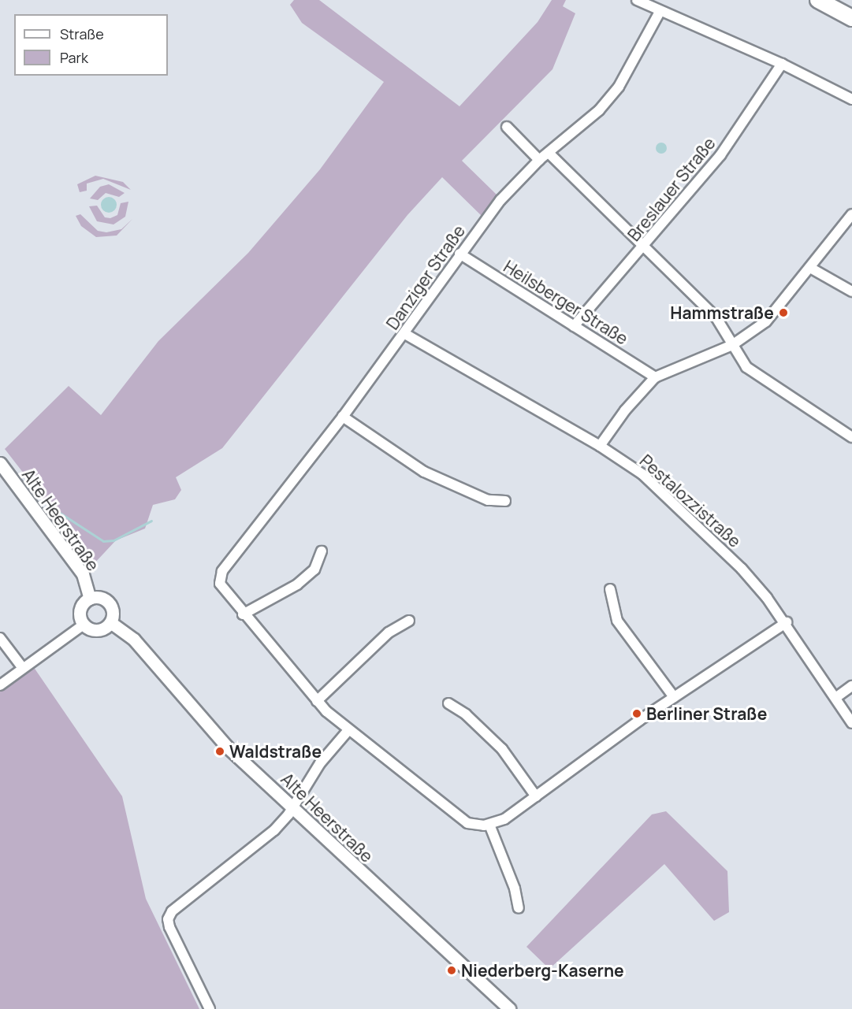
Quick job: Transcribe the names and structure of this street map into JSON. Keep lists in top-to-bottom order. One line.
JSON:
{"streets":{"street":["Breslauer Straße","Danziger Straße","Heilsberger Straße","Pestalozzistraße","Alte Heerstraße"]},"crossings":[["Breslauer Straße","Heilsberger Straße"],["Danziger Straße","Heilsberger Straße"],["Danziger Straße","Pestalozzistraße"]],"places":["Hammstraße","Berliner Straße","Waldstraße","Niederberg-Kaserne"],"legend":["Straße","Park"]}
